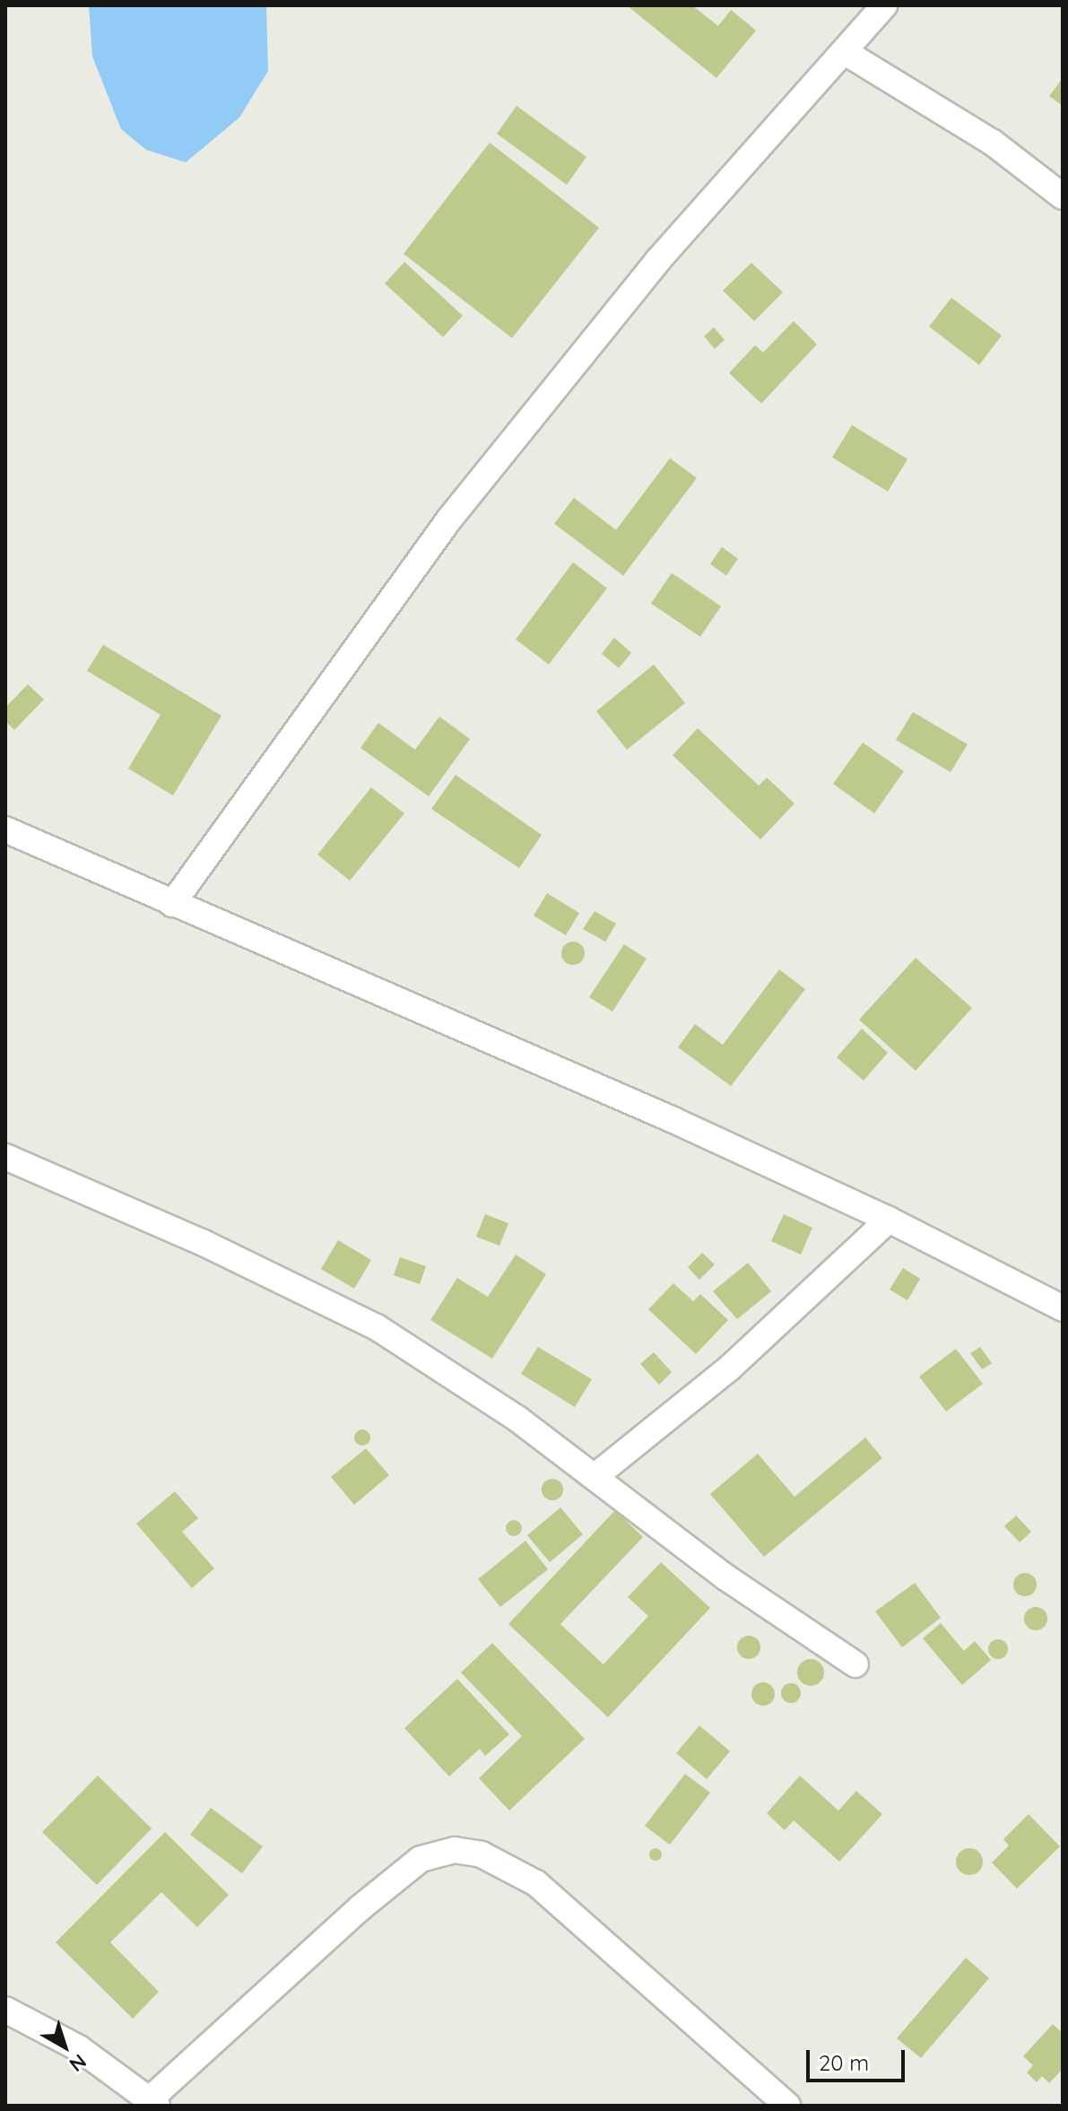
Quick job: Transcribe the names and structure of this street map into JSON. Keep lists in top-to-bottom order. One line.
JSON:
{"scale_bar":"20 m","north":"bottom right"}
